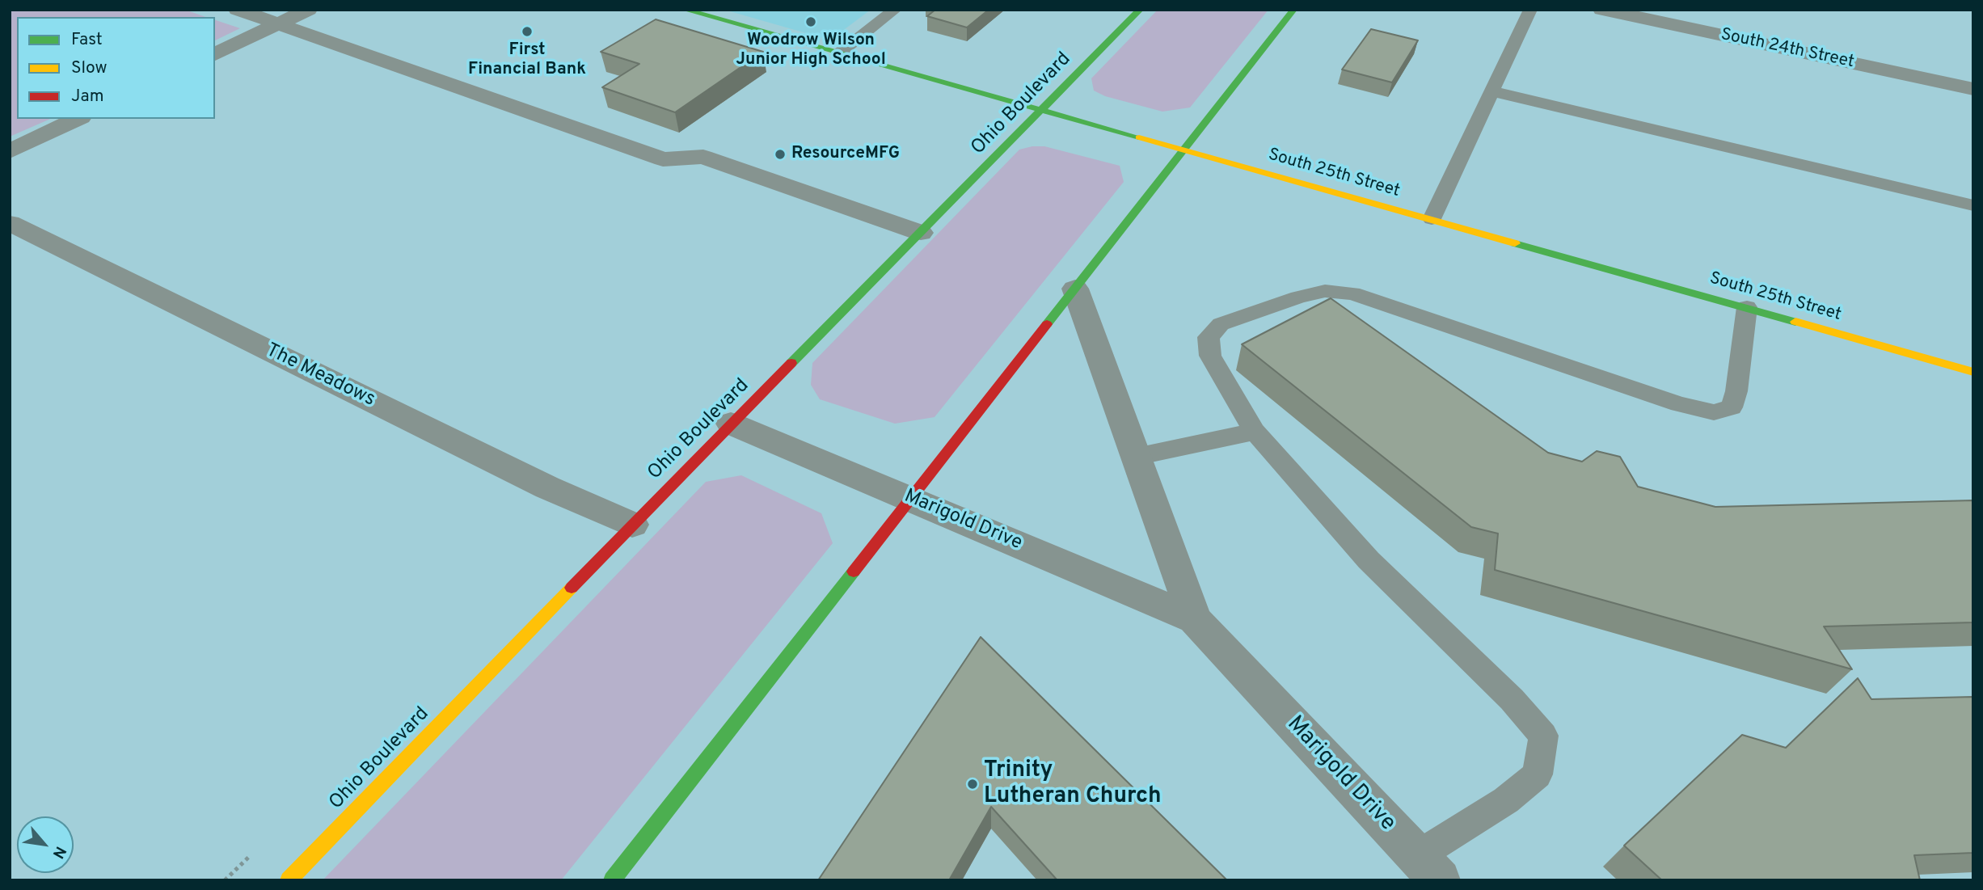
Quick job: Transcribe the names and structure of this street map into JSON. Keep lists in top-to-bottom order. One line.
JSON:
{"streets":{"street":["South 24th Street","Ohio Boulevard","South 25th Street","The Meadows","Marigold Drive"]},"crossings":[["Ohio Boulevard","South 25th Street"],["Ohio Boulevard","The Meadows"],["Ohio Boulevard","Marigold Drive"]],"places":["Woodrow Wilson Junior High School","First Financial Bank","ResourceMFG","Trinity Lutheran Church"],"legend":["Fast","Slow","Jam"],"north":"bottom right"}
